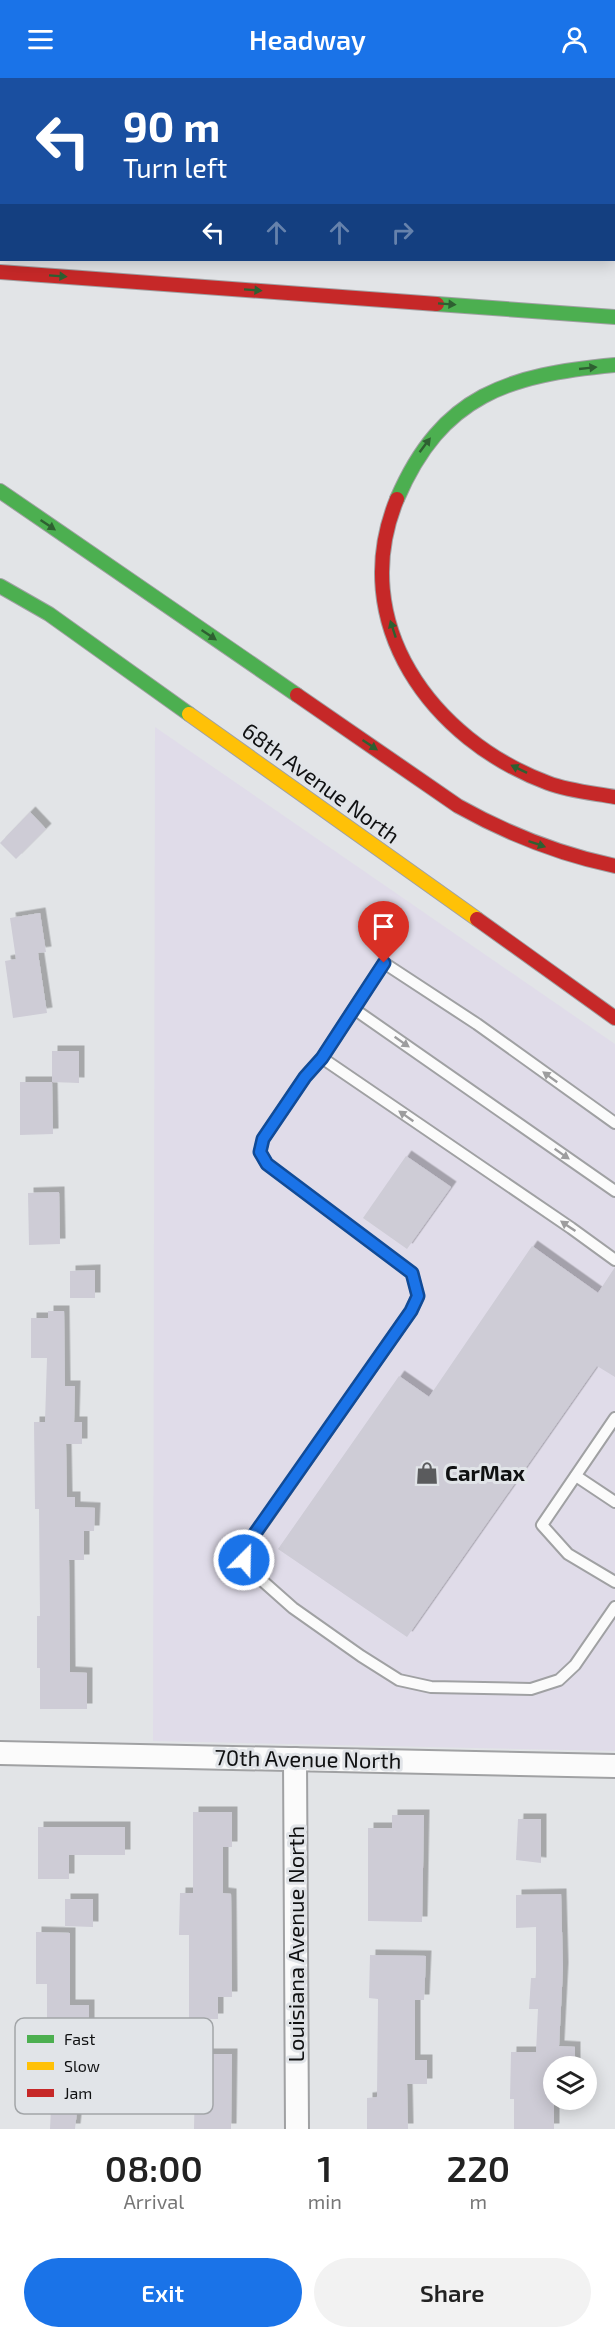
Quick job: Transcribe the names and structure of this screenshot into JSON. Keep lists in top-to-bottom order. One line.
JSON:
{"streets":{"main road":["68th Avenue North"],"street":["70th Avenue North","Louisiana Avenue North"]},"crossings":[["70th Avenue North","Louisiana Avenue North"]],"places":{"shop":["CarMax"]},"legend":["Fast","Slow","Jam"],"page":{"header":"Headway","turn":["90 m","Turn left"],"eta":["08:00","Arrival","1","min","220","m"],"buttons":["Exit","Share"]}}
